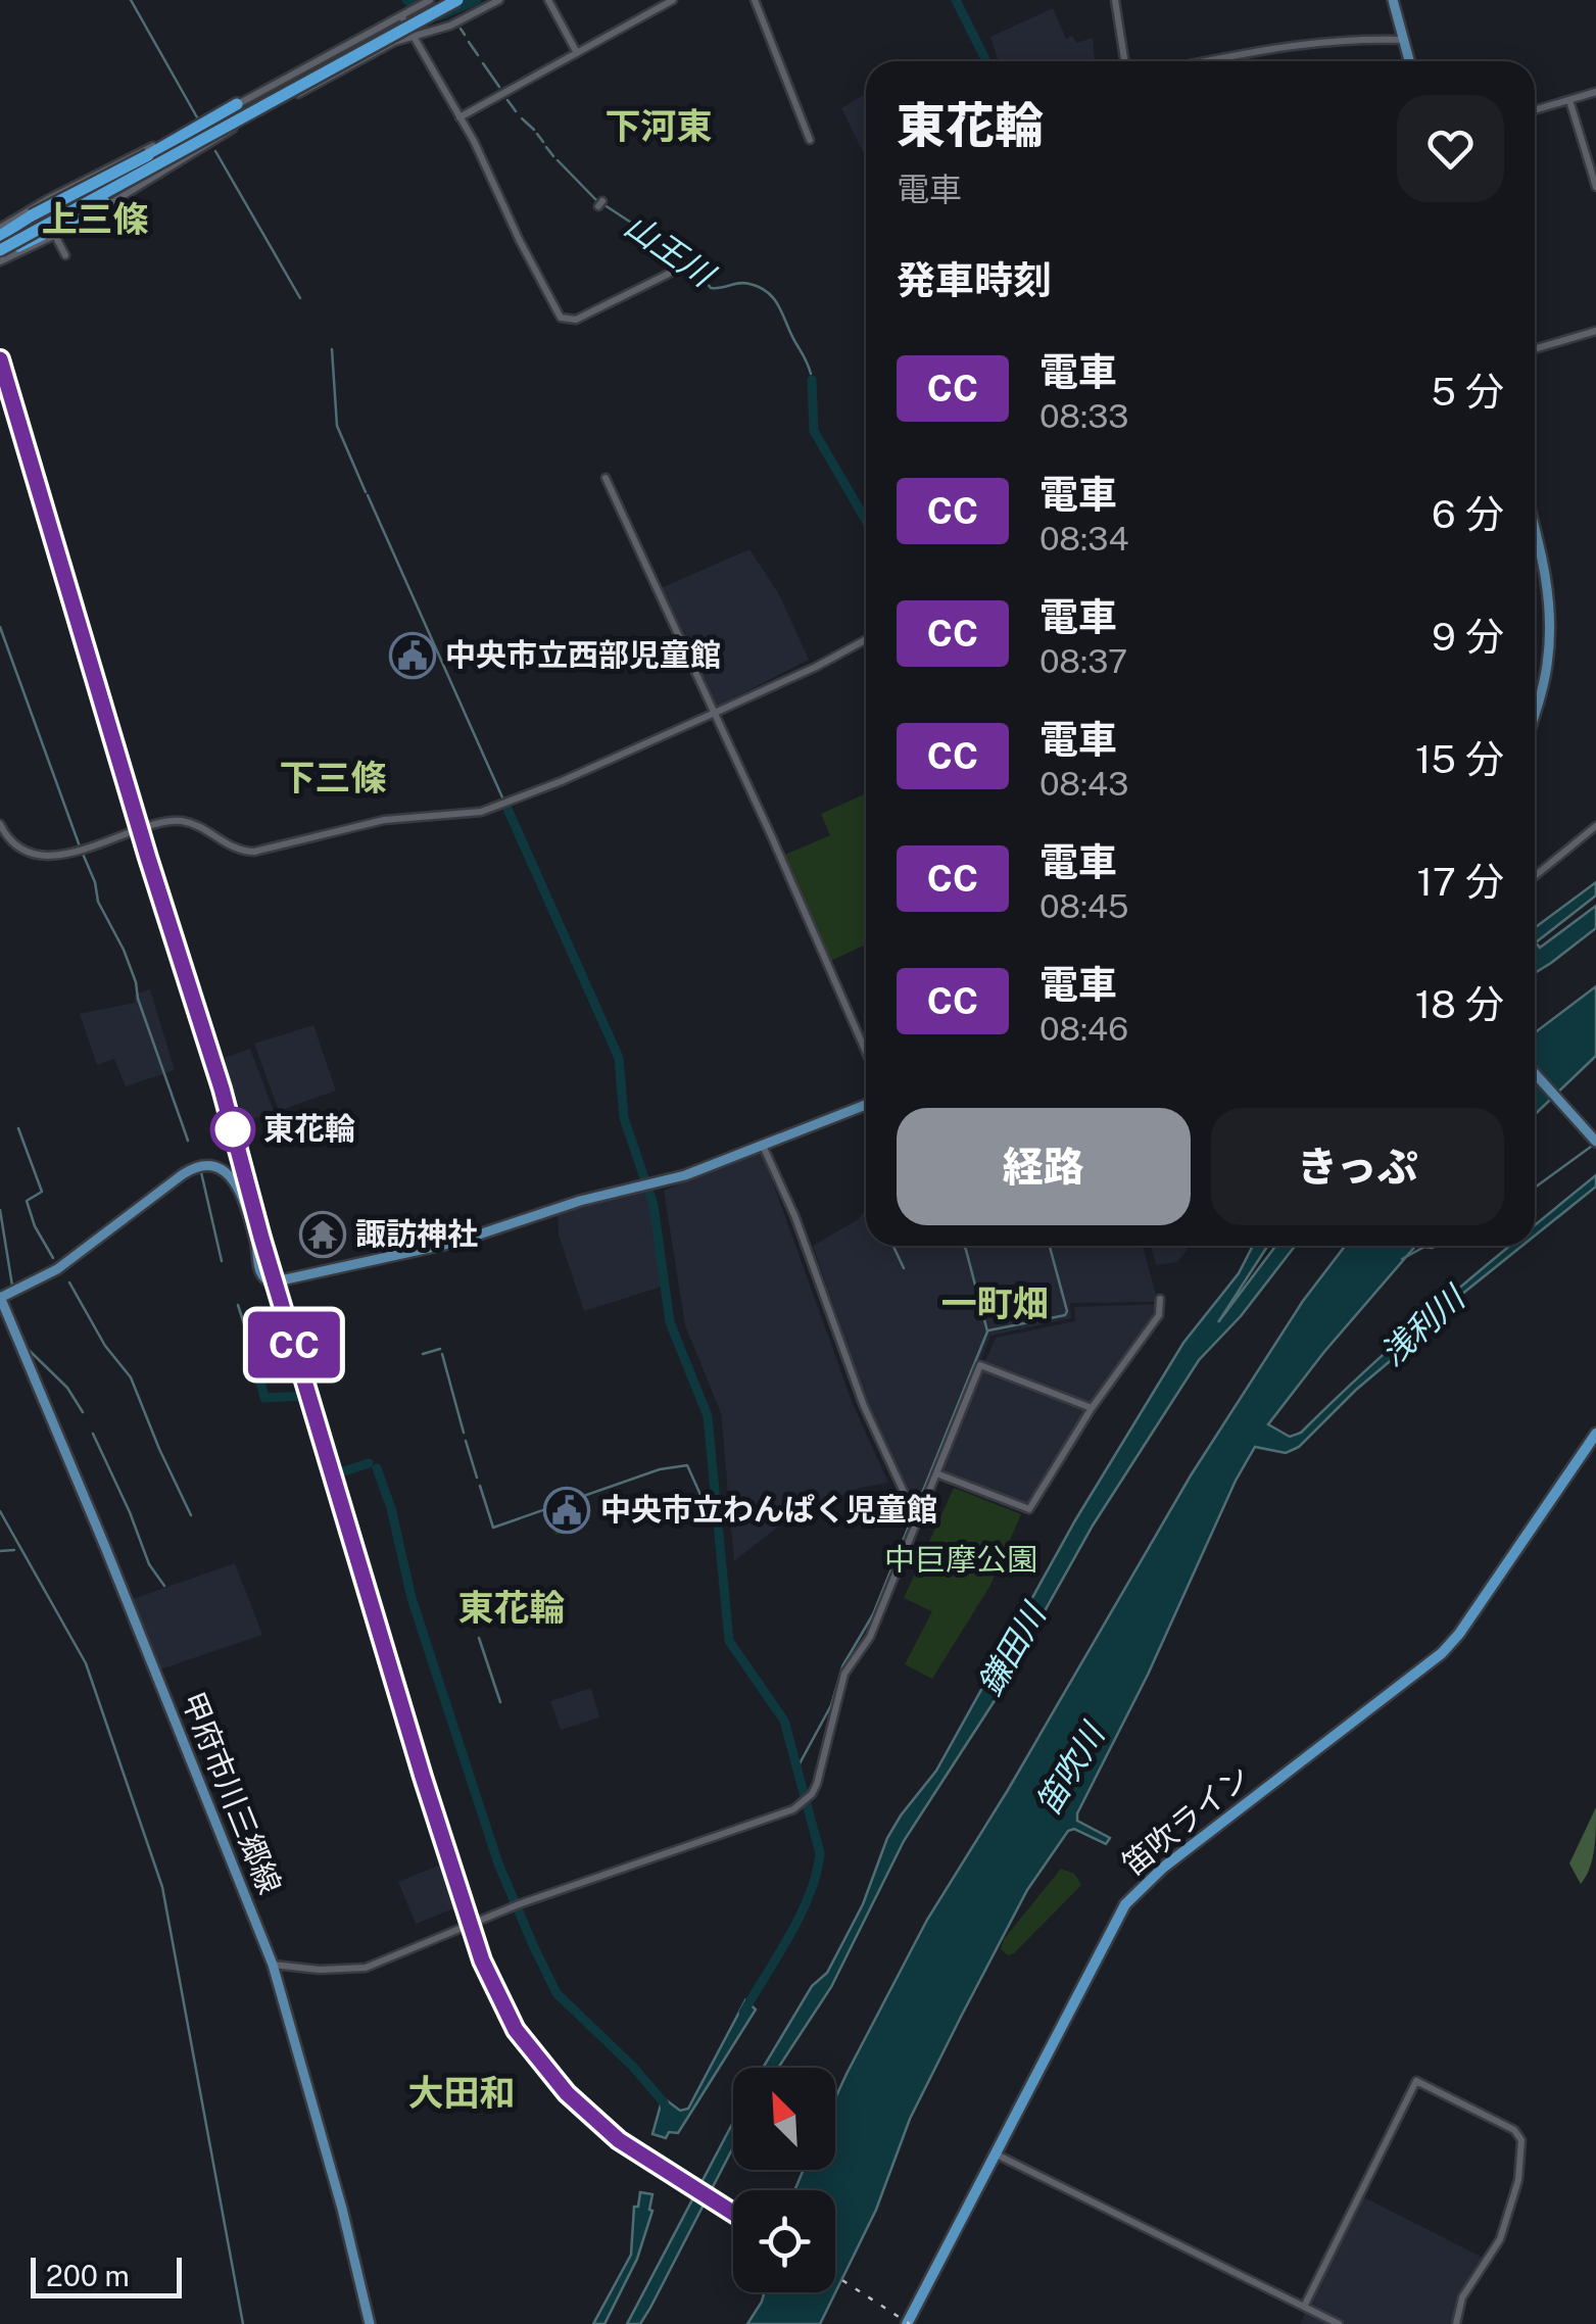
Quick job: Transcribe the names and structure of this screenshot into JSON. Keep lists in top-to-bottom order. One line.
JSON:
{"streets":{"highway":["笛吹ライン"],"main road":["甲府市川三郷線"]},"districts":["下河東","上三條","下三條","一町畑","東花輪","大田和"],"water":["山王川","浅利川","鎌田川","笛吹川"],"parks":["中巨摩公園"],"places":{"public building":["中央市立西部児童館","中央市立わんぱく児童館"],"other":["東花輪"],"temple":["諏訪神社"]},"scale_bar":"200 m","north":"top left","page":{"on_map":"CC","heading":[["東花輪","電車"],"発車時刻"],"list":[{"mark":"CC","name":"電車","note":"08:33","value":"5 分"},{"mark":"CC","name":"電車","note":"08:34","value":"6 分"},{"mark":"CC","name":"電車","note":"08:37","value":"9 分"},{"mark":"CC","name":"電車","note":"08:43","value":"15 分"},{"mark":"CC","name":"電車","note":"08:45","value":"17 分"},{"mark":"CC","name":"電車","note":"08:46","value":"18 分"}],"buttons":["経路","きっぷ"],"scale":"200 m"}}
